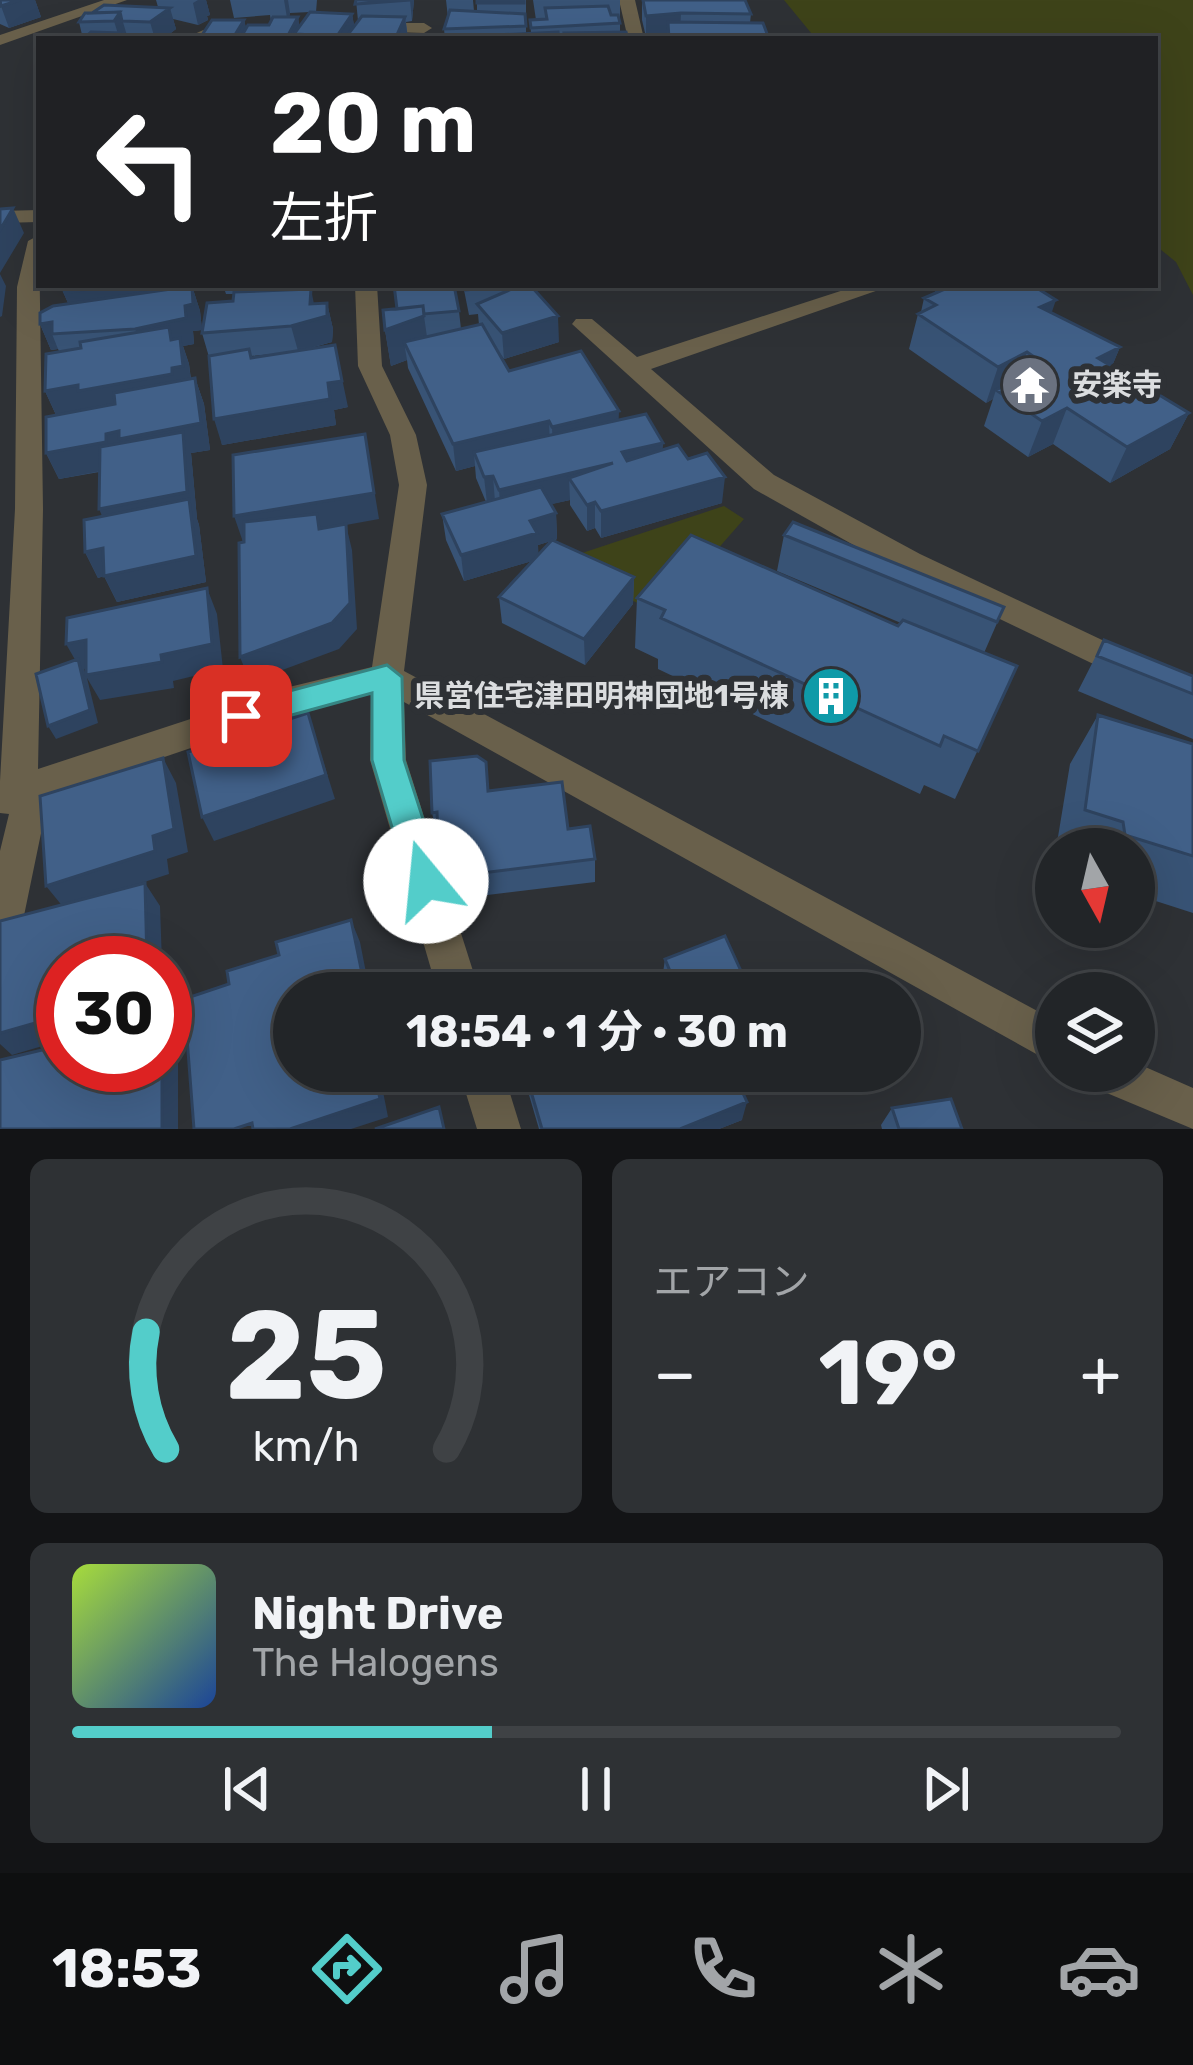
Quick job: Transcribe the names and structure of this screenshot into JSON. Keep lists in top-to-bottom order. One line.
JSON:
{"places":{"temple":["安楽寺"],"building":["県営住宅津田明神団地1号棟"]},"north":"bottom","page":{"turn":["20 m","左折"],"limit":"30","trip":"18:54 · 1 分 · 30 m","tile":"エアコン","heat":["−","19°","+"],"song":["Night Drive","The Halogens"],"tabs":"18:53","gauge":["25","km/h"]}}
